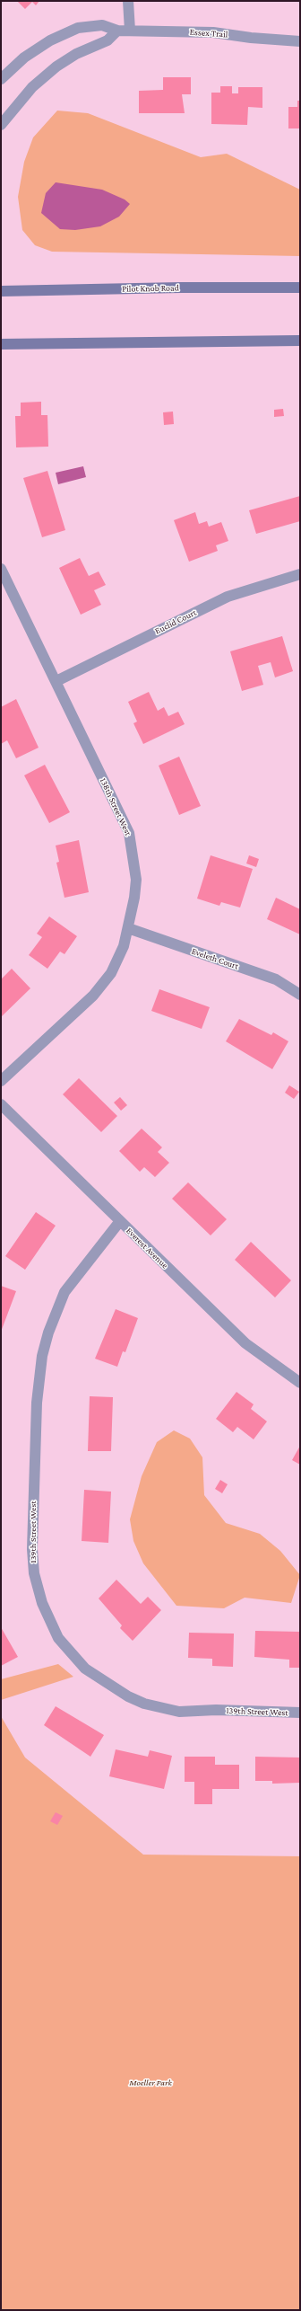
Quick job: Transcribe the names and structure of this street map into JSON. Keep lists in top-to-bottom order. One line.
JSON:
{"streets":{"main road":["Pilot Knob Road"],"street":["Essex Trail","Euclid Court","138th Street West","Eveleth Court","Everest Avenue","139th Street West"]},"crossings":[["Euclid Court","138th Street West"],["138th Street West","Eveleth Court"],["Everest Avenue","139th Street West"]],"parks":["Moeller Park"]}
